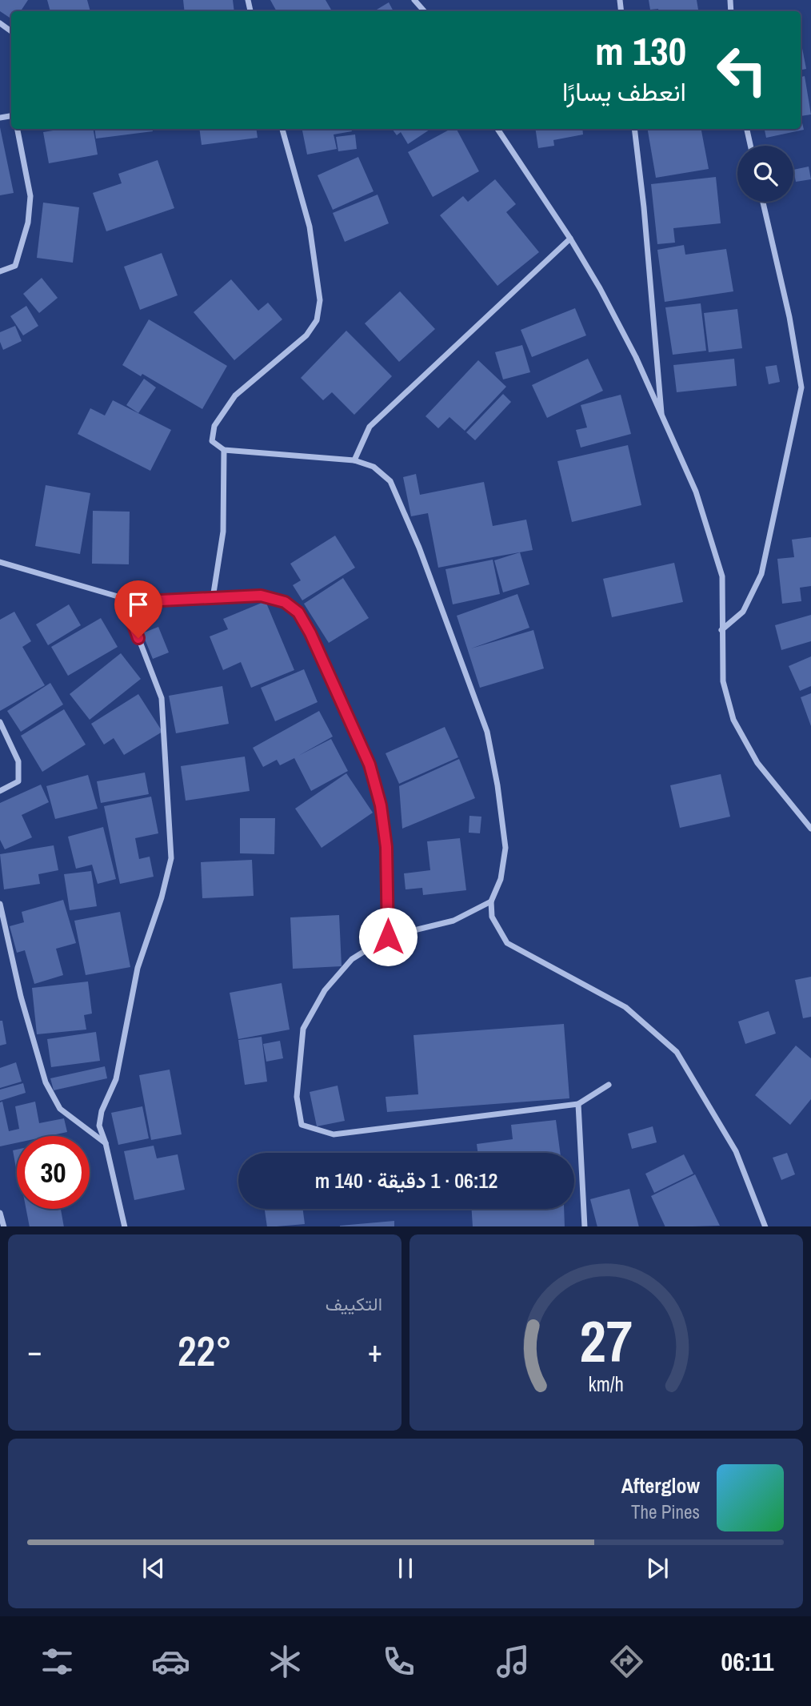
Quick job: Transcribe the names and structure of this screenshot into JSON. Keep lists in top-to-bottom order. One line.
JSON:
{"page":{"turn":["130 m","انعطف يسارًا"],"limit":"30","trip":"06:12 · 1 دقيقة · 140 m","tile":"التكييف","heat":["−","22°","+"],"song":["Afterglow","The Pines"],"tabs":"06:11","gauge":["27","km/h"]}}
